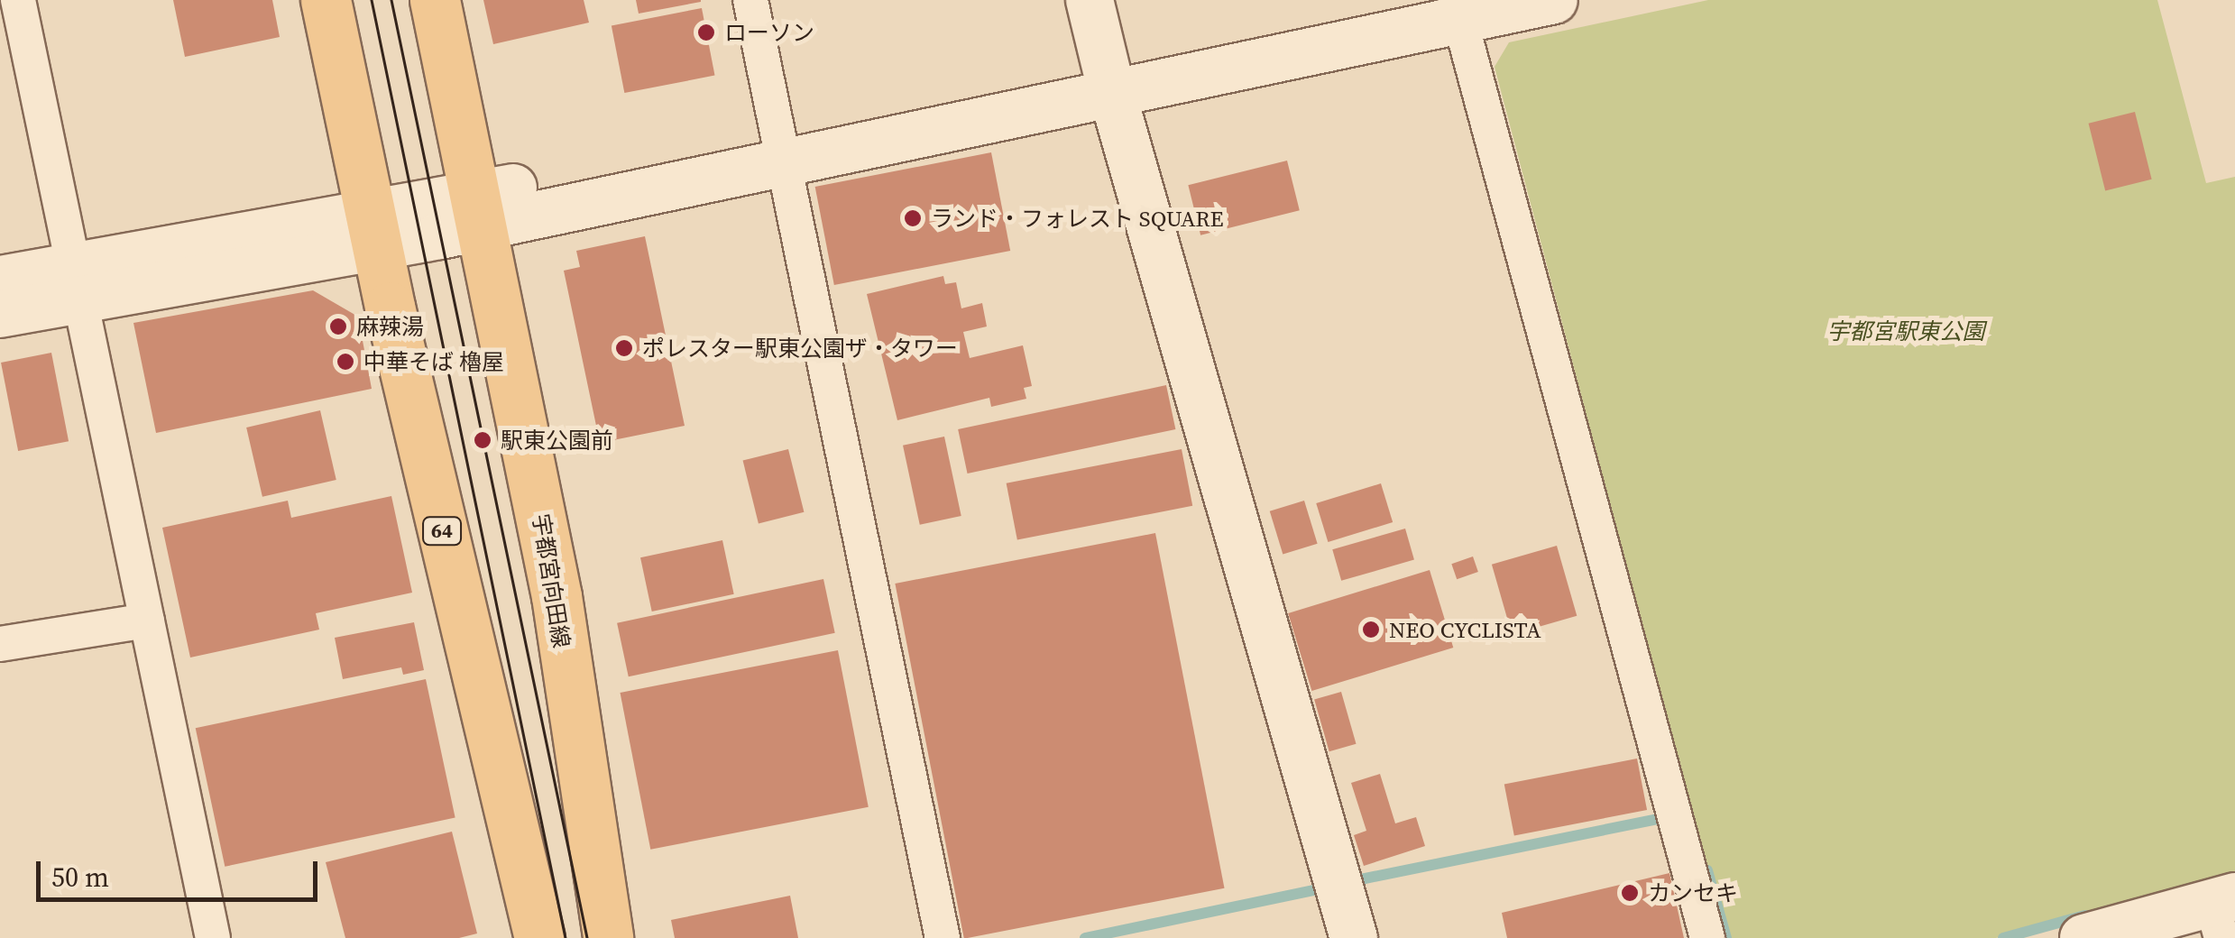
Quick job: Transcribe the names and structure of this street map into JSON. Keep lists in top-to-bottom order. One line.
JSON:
{"streets":{"main road":["64","宇都宮向田線"]},"parks":["宇都宮駅東公園"],"places":["ローソン","ランド・フォレスト SQUARE","麻辣湯","ポレスター駅東公園ザ・タワー","中華そば 櫓屋","駅東公園前","NEO CYCLISTA","カンセキ"],"scale_bar":"50 m"}
